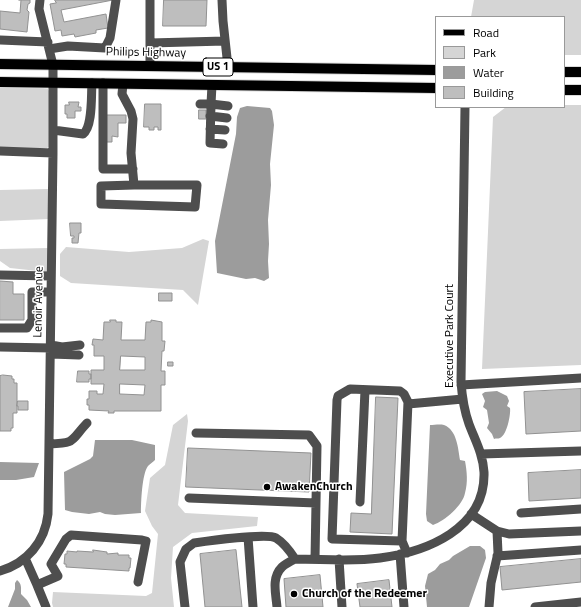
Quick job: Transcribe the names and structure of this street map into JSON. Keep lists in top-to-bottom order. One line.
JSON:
{"streets":{"main road":["Philips Highway","US 1"],"street":["Lenoir Avenue","Executive Park Court"]},"crossings":[["Philips Highway","Lenoir Avenue"],["US 1","Lenoir Avenue"]],"places":["AwakenChurch","Church of the Redeemer"],"legend":["Road","Park","Water","Building"]}
